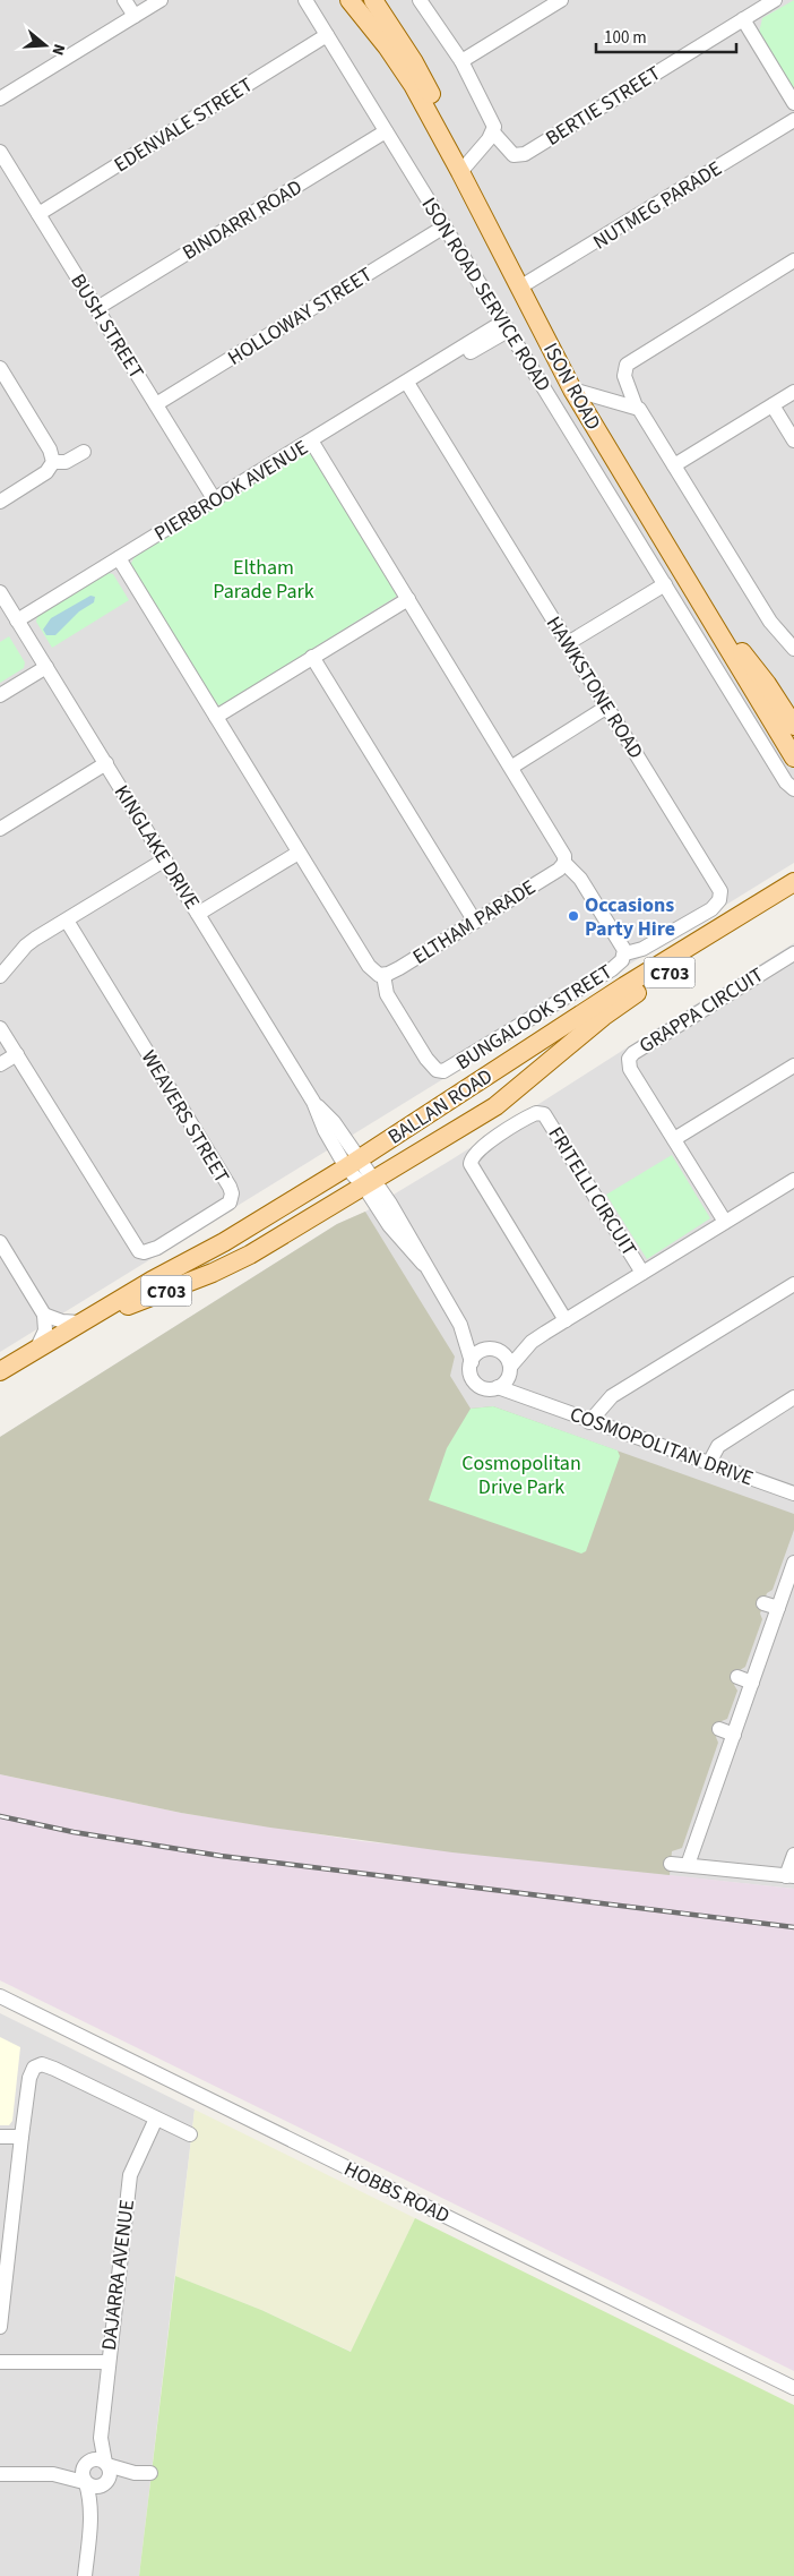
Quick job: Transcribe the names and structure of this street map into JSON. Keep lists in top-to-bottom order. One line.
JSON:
{"streets":{"main road":["ISON ROAD","C703","BALLAN ROAD"],"street":["BERTIE STREET","EDENVALE STREET","NUTMEG PARADE","BINDARRI ROAD","ISON ROAD SERVICE ROAD","HOLLOWAY STREET","BUSH STREET","PIERBROOK AVENUE","HAWKSTONE ROAD","KINGLAKE DRIVE","ELTHAM PARADE","GRAPPA CIRCUIT","BUNGALOOK STREET","WEAVERS STREET","FRITELLI CIRCUIT","COSMOPOLITAN DRIVE","HOBBS ROAD","DAJARRA AVENUE"]},"crossings":[["EDENVALE STREET","ISON ROAD SERVICE ROAD"],["EDENVALE STREET","BUSH STREET"],["NUTMEG PARADE","ISON ROAD"],["BINDARRI ROAD","ISON ROAD SERVICE ROAD"],["BINDARRI ROAD","BUSH STREET"],["ISON ROAD SERVICE ROAD","HOLLOWAY STREET"],["ISON ROAD SERVICE ROAD","ISON ROAD"],["ISON ROAD SERVICE ROAD","PIERBROOK AVENUE"],["HOLLOWAY STREET","BUSH STREET"],["BUSH STREET","PIERBROOK AVENUE"],["PIERBROOK AVENUE","HAWKSTONE ROAD"],["PIERBROOK AVENUE","KINGLAKE DRIVE"],["HAWKSTONE ROAD","BUNGALOOK STREET"],["KINGLAKE DRIVE","BALLAN ROAD"],["ELTHAM PARADE","BUNGALOOK STREET"]],"parks":["Eltham Parade Park","Cosmopolitan Drive Park"],"places":["Occasions Party Hire"],"scale_bar":"100 m","north":"right"}
